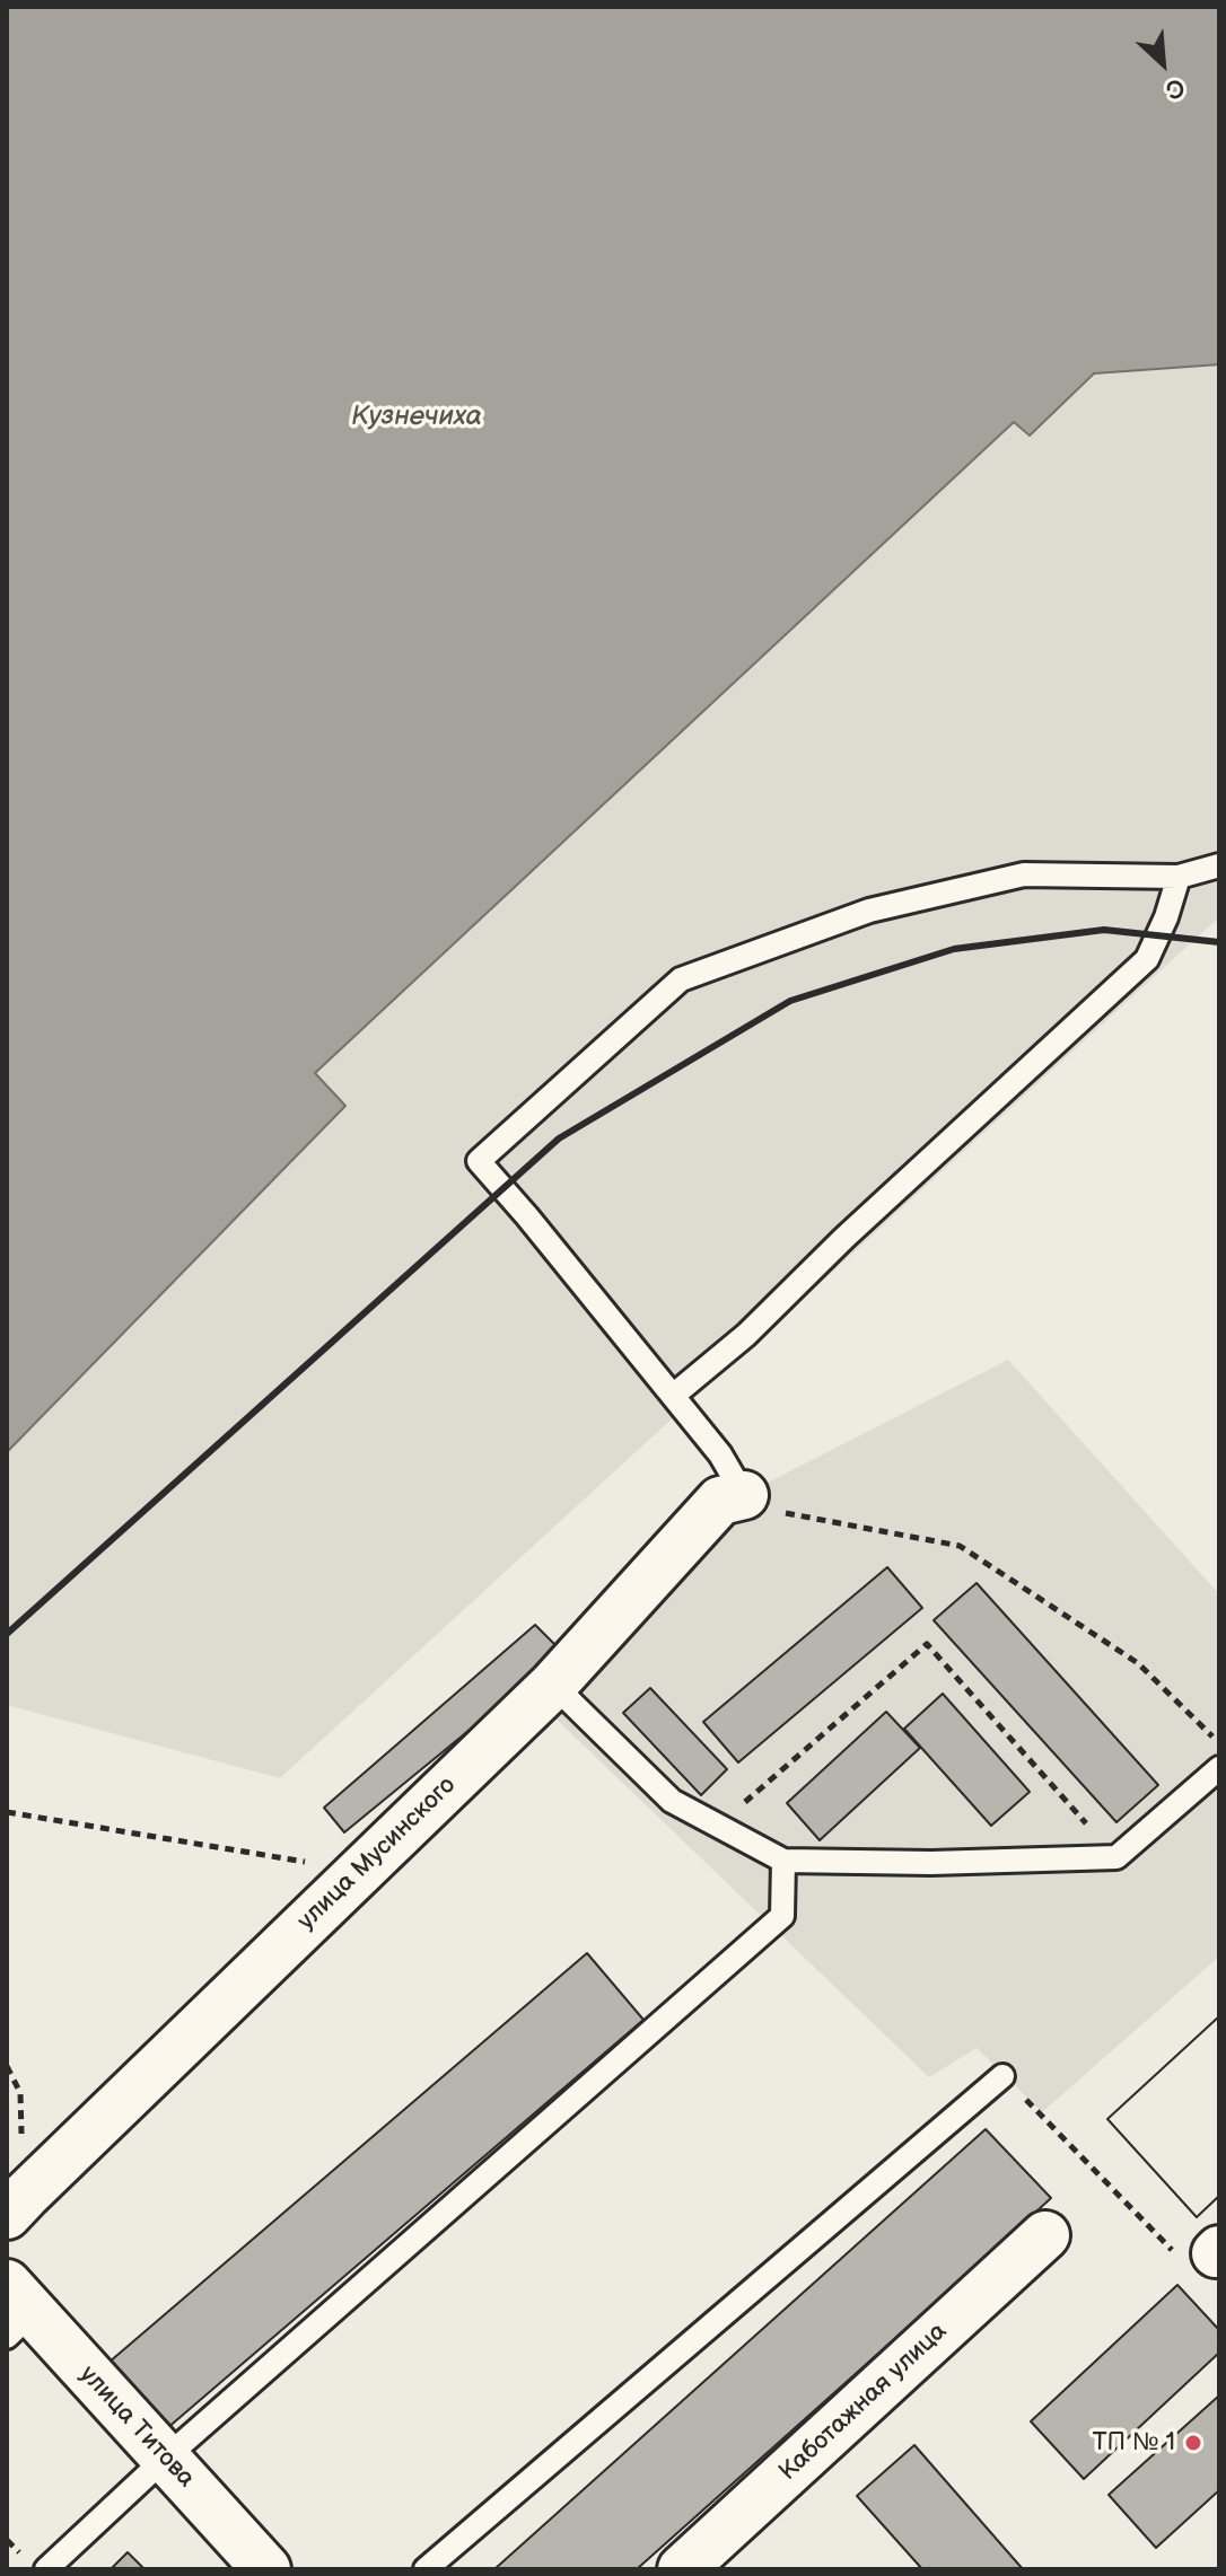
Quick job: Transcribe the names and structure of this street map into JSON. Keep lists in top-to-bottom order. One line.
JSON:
{"streets":{"street":["улица Мусинского","Каботажная улица","улица Титова"]},"water":["Кузнечиха"],"places":["ТП № 1"],"north":"bottom right"}
